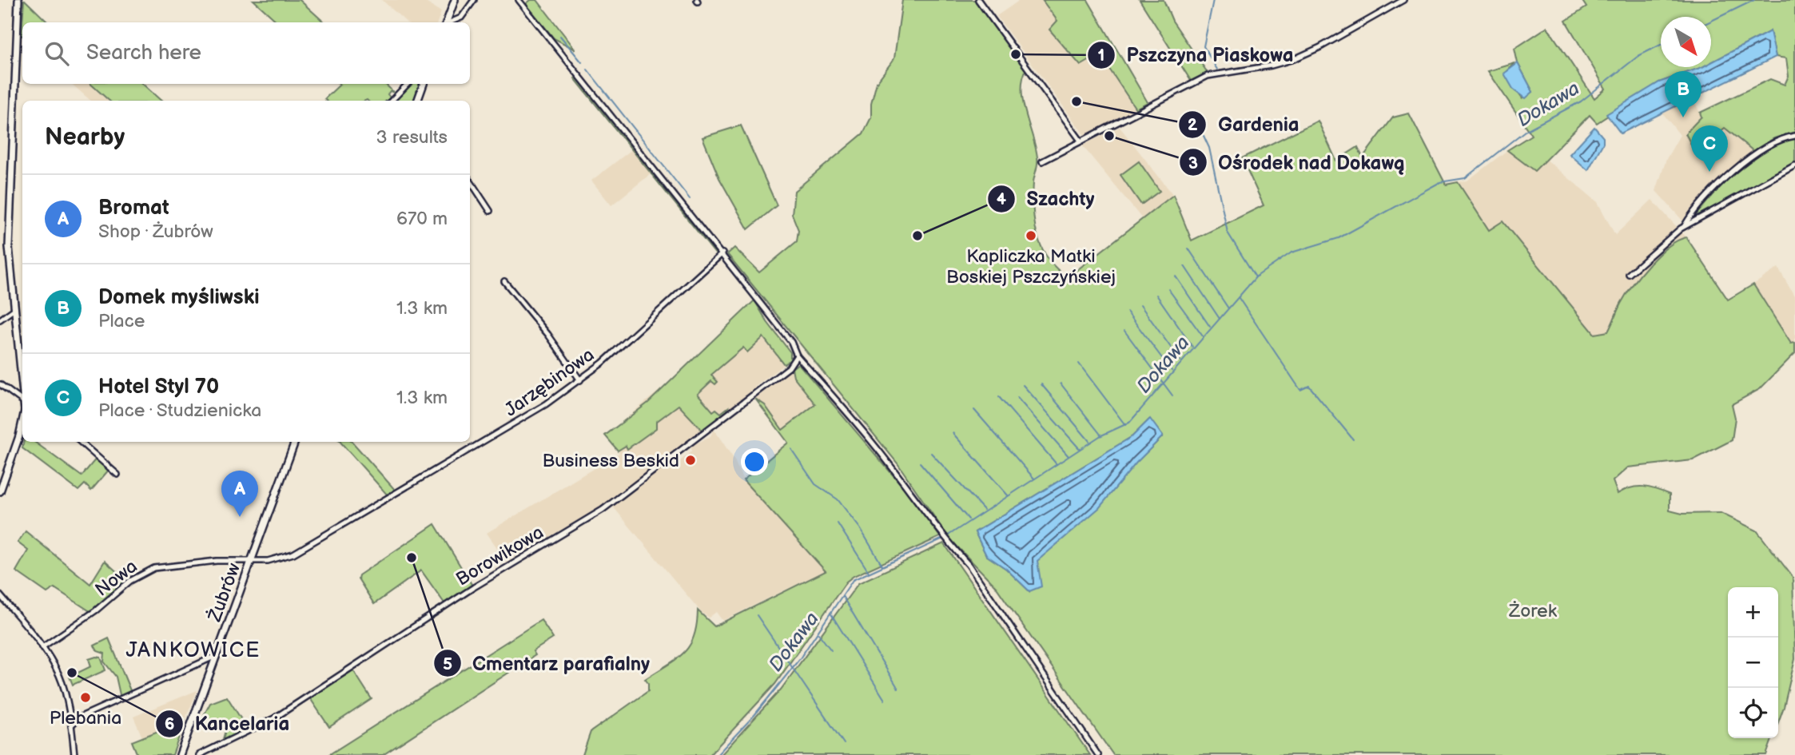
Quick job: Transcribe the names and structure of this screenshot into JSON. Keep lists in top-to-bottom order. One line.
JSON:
{"streets":{"street":["Jarzębinowa","Borowikowa","Nowa","Żubrów"]},"crossings":[["Jarzębinowa","Nowa"],["Jarzębinowa","Żubrów"],["Nowa","Żubrów"]],"districts":["JANKOWICE"],"water":["Dokawa"],"parks":["Żorek"],"places":["Pszczyna Piaskowa","Gardenia","Ośrodek nad Dokawą","Szachty","Kapliczka Matki Boskiej Pszczyńskiej","Business Beskid","Cmentarz parafialny","Kancelaria","Plebania"],"north":"bottom right","page":{"search":"Search here","pins":["B","C","A"],"heading":["Nearby","3 results"],"list":[{"mark":"A","name":"Bromat","note":"Shop · Żubrów","value":"670 m"},{"mark":"B","name":"Domek myśliwski","note":"Place","value":"1.3 km"},{"mark":"C","name":"Hotel Styl 70","note":"Place · Studzienicka","value":"1.3 km"}],"map_buttons":["+","−"]}}
